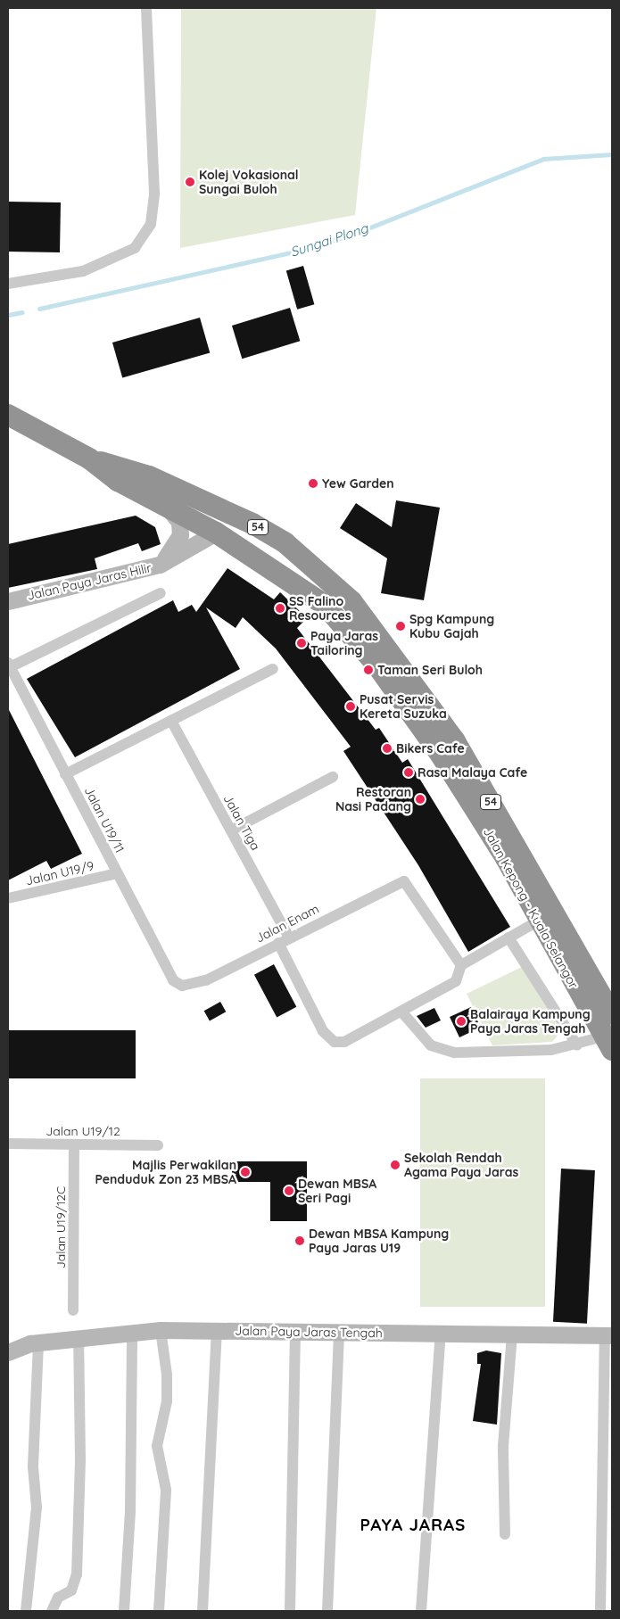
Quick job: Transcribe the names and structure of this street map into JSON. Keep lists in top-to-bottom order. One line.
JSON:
{"streets":{"highway":["54","Jalan Kepong - Kuala Selangor"],"street":["Jalan Paya Jaras Hilir","Jalan U19/11","Jalan Tiga","Jalan U19/9","Jalan Enam","Jalan U19/12","Jalan U19/12C","Jalan Paya Jaras Tengah"]},"crossings":[["Jalan Paya Jaras Hilir","Jalan Kepong - Kuala Selangor"],["Jalan U19/11","Jalan U19/9"],["Jalan U19/11","Jalan Enam"],["Jalan Tiga","Jalan Enam"],["Jalan U19/12","Jalan U19/12C"]],"districts":["PAYA JARAS"],"water":["Sungai Plong"],"places":["Kolej Vokasional Sungai Buloh","Yew Garden","SS Falino Resources","Spg Kampung Kubu Gajah","Paya Jaras Tailoring","Taman Seri Buloh","Pusat Servis Kereta Suzuka","Bikers Cafe","Rasa Malaya Cafe","Restoran Nasi Padang","Balairaya Kampung Paya Jaras Tengah","Sekolah Rendah Agama Paya Jaras","Majlis Perwakilan Penduduk Zon 23 MBSA","Dewan MBSA Seri Pagi","Dewan MBSA Kampung Paya Jaras U19"]}
